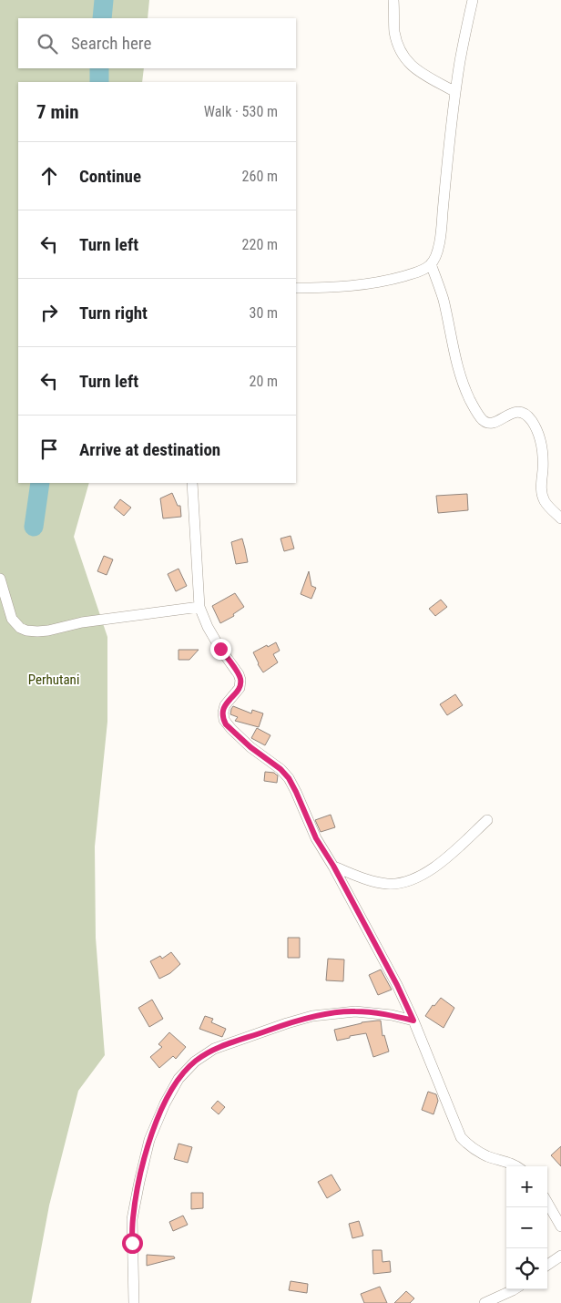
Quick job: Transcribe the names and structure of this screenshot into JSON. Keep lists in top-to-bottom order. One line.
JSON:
{"parks":["Perhutani"],"page":{"search":"Search here","heading":["7 min","Walk · 530 m"],"list":[["Continue","260 m"],["Turn left","220 m"],["Turn right","30 m"],["Turn left","20 m"],"Arrive at destination"],"map_buttons":["+","−"]}}
